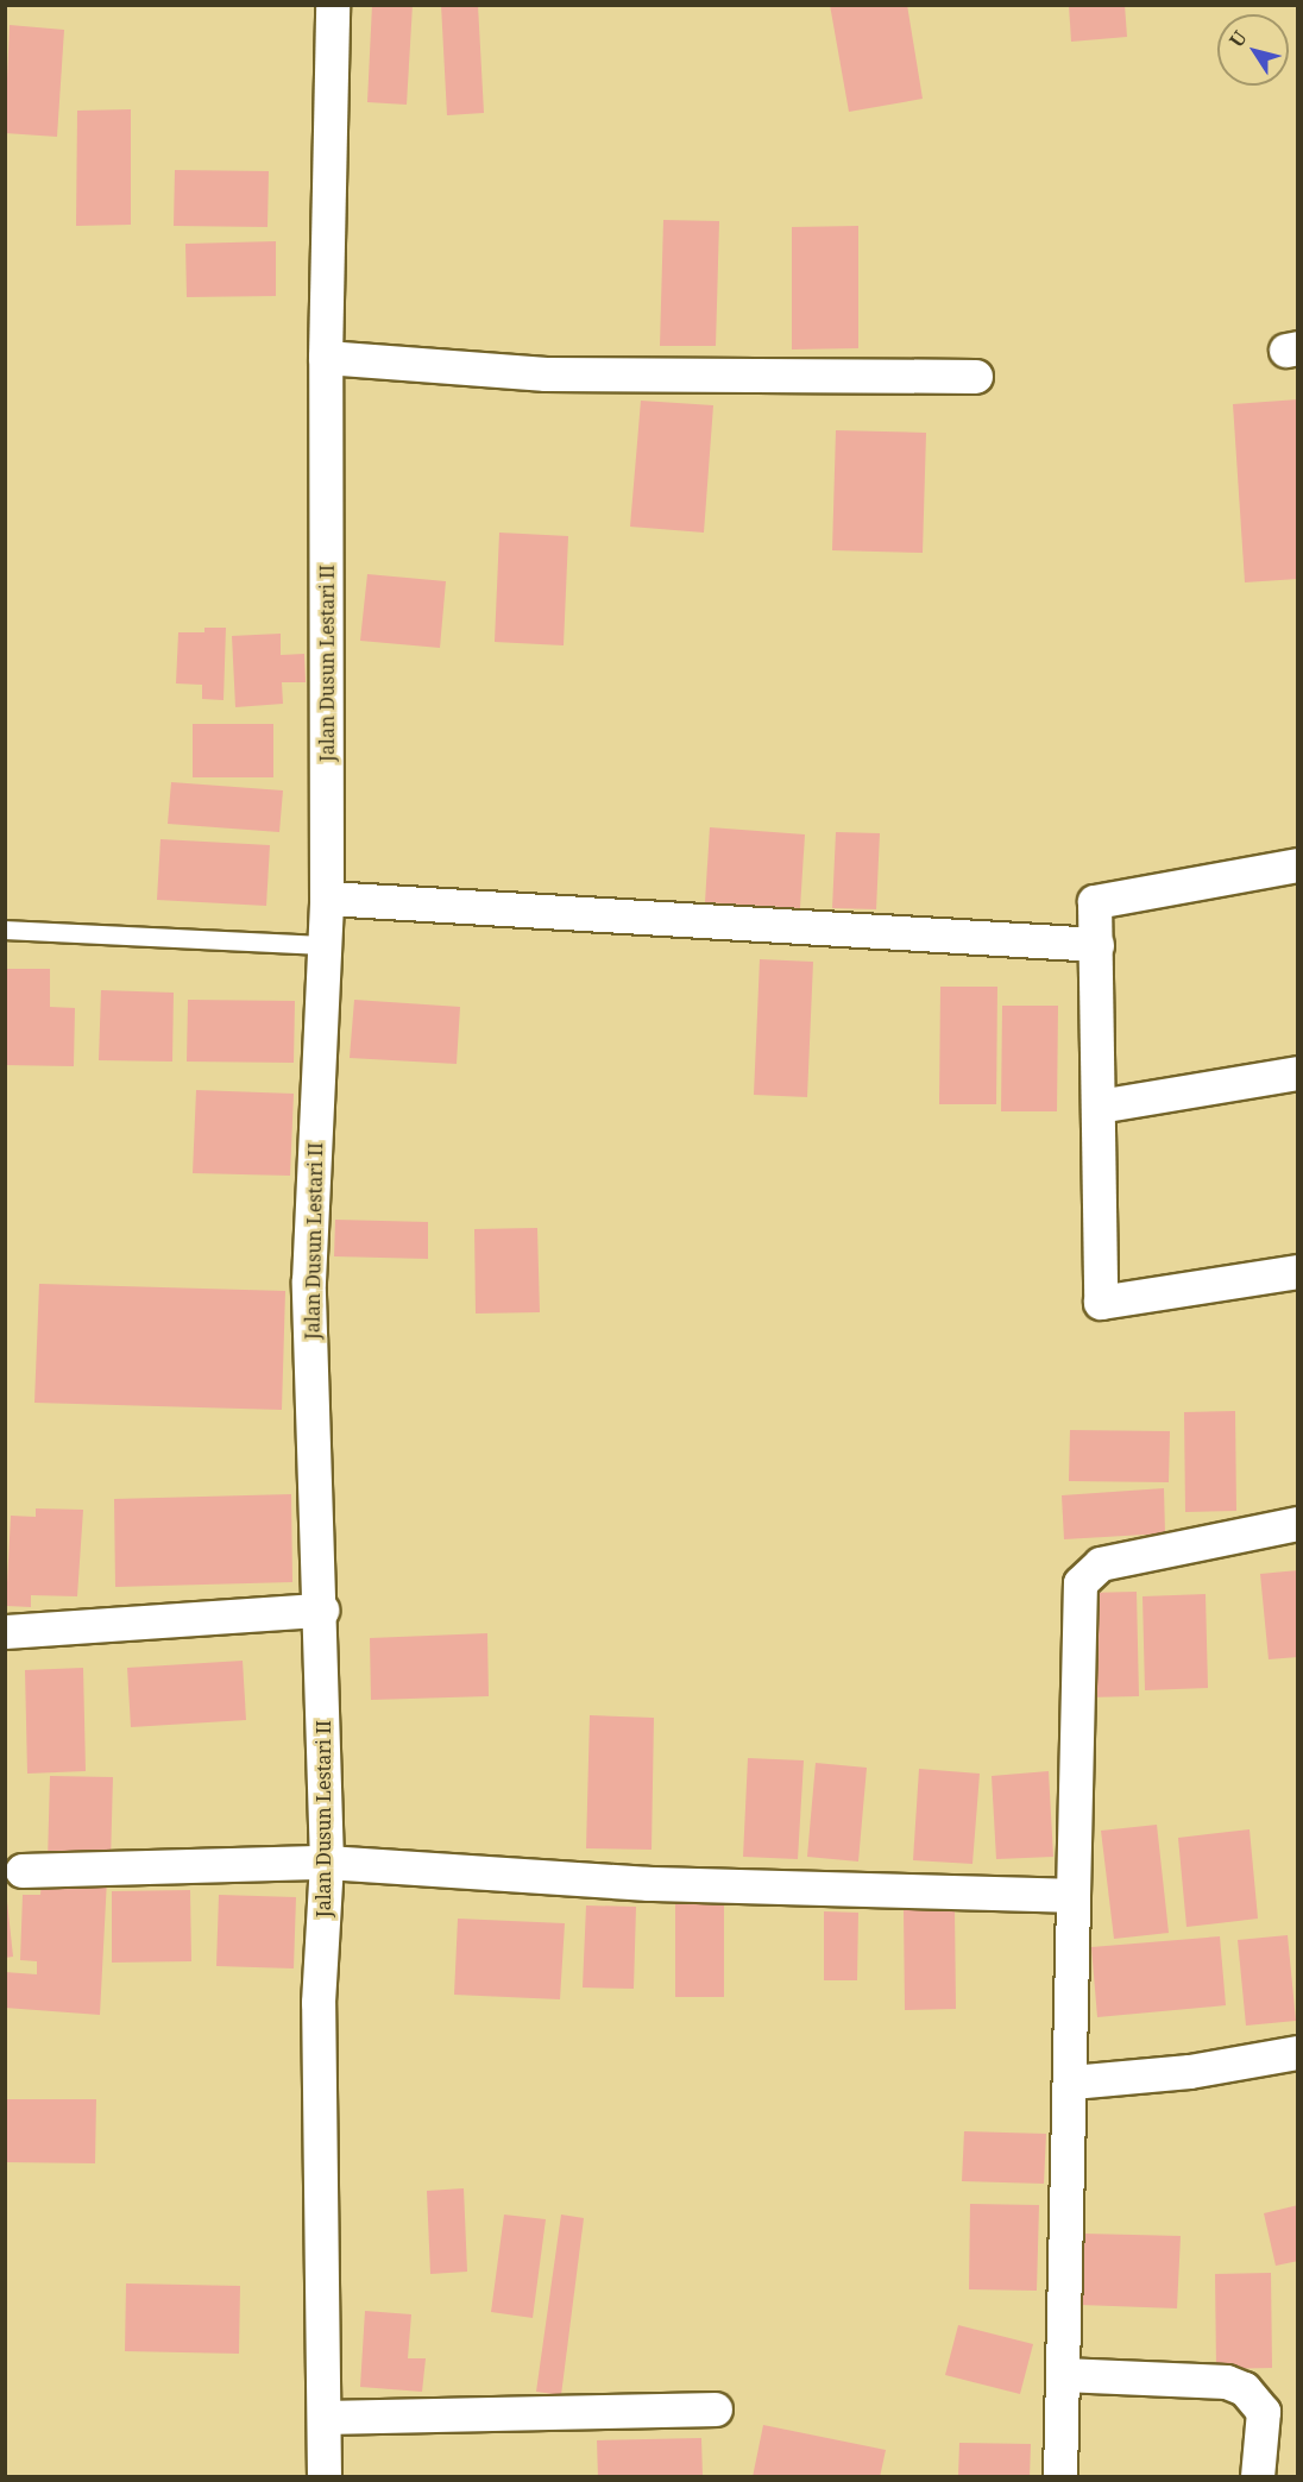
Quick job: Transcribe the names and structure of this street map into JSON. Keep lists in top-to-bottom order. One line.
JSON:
{"streets":{"street":["Jalan Dusun Lestari II"]},"north":"top left"}
